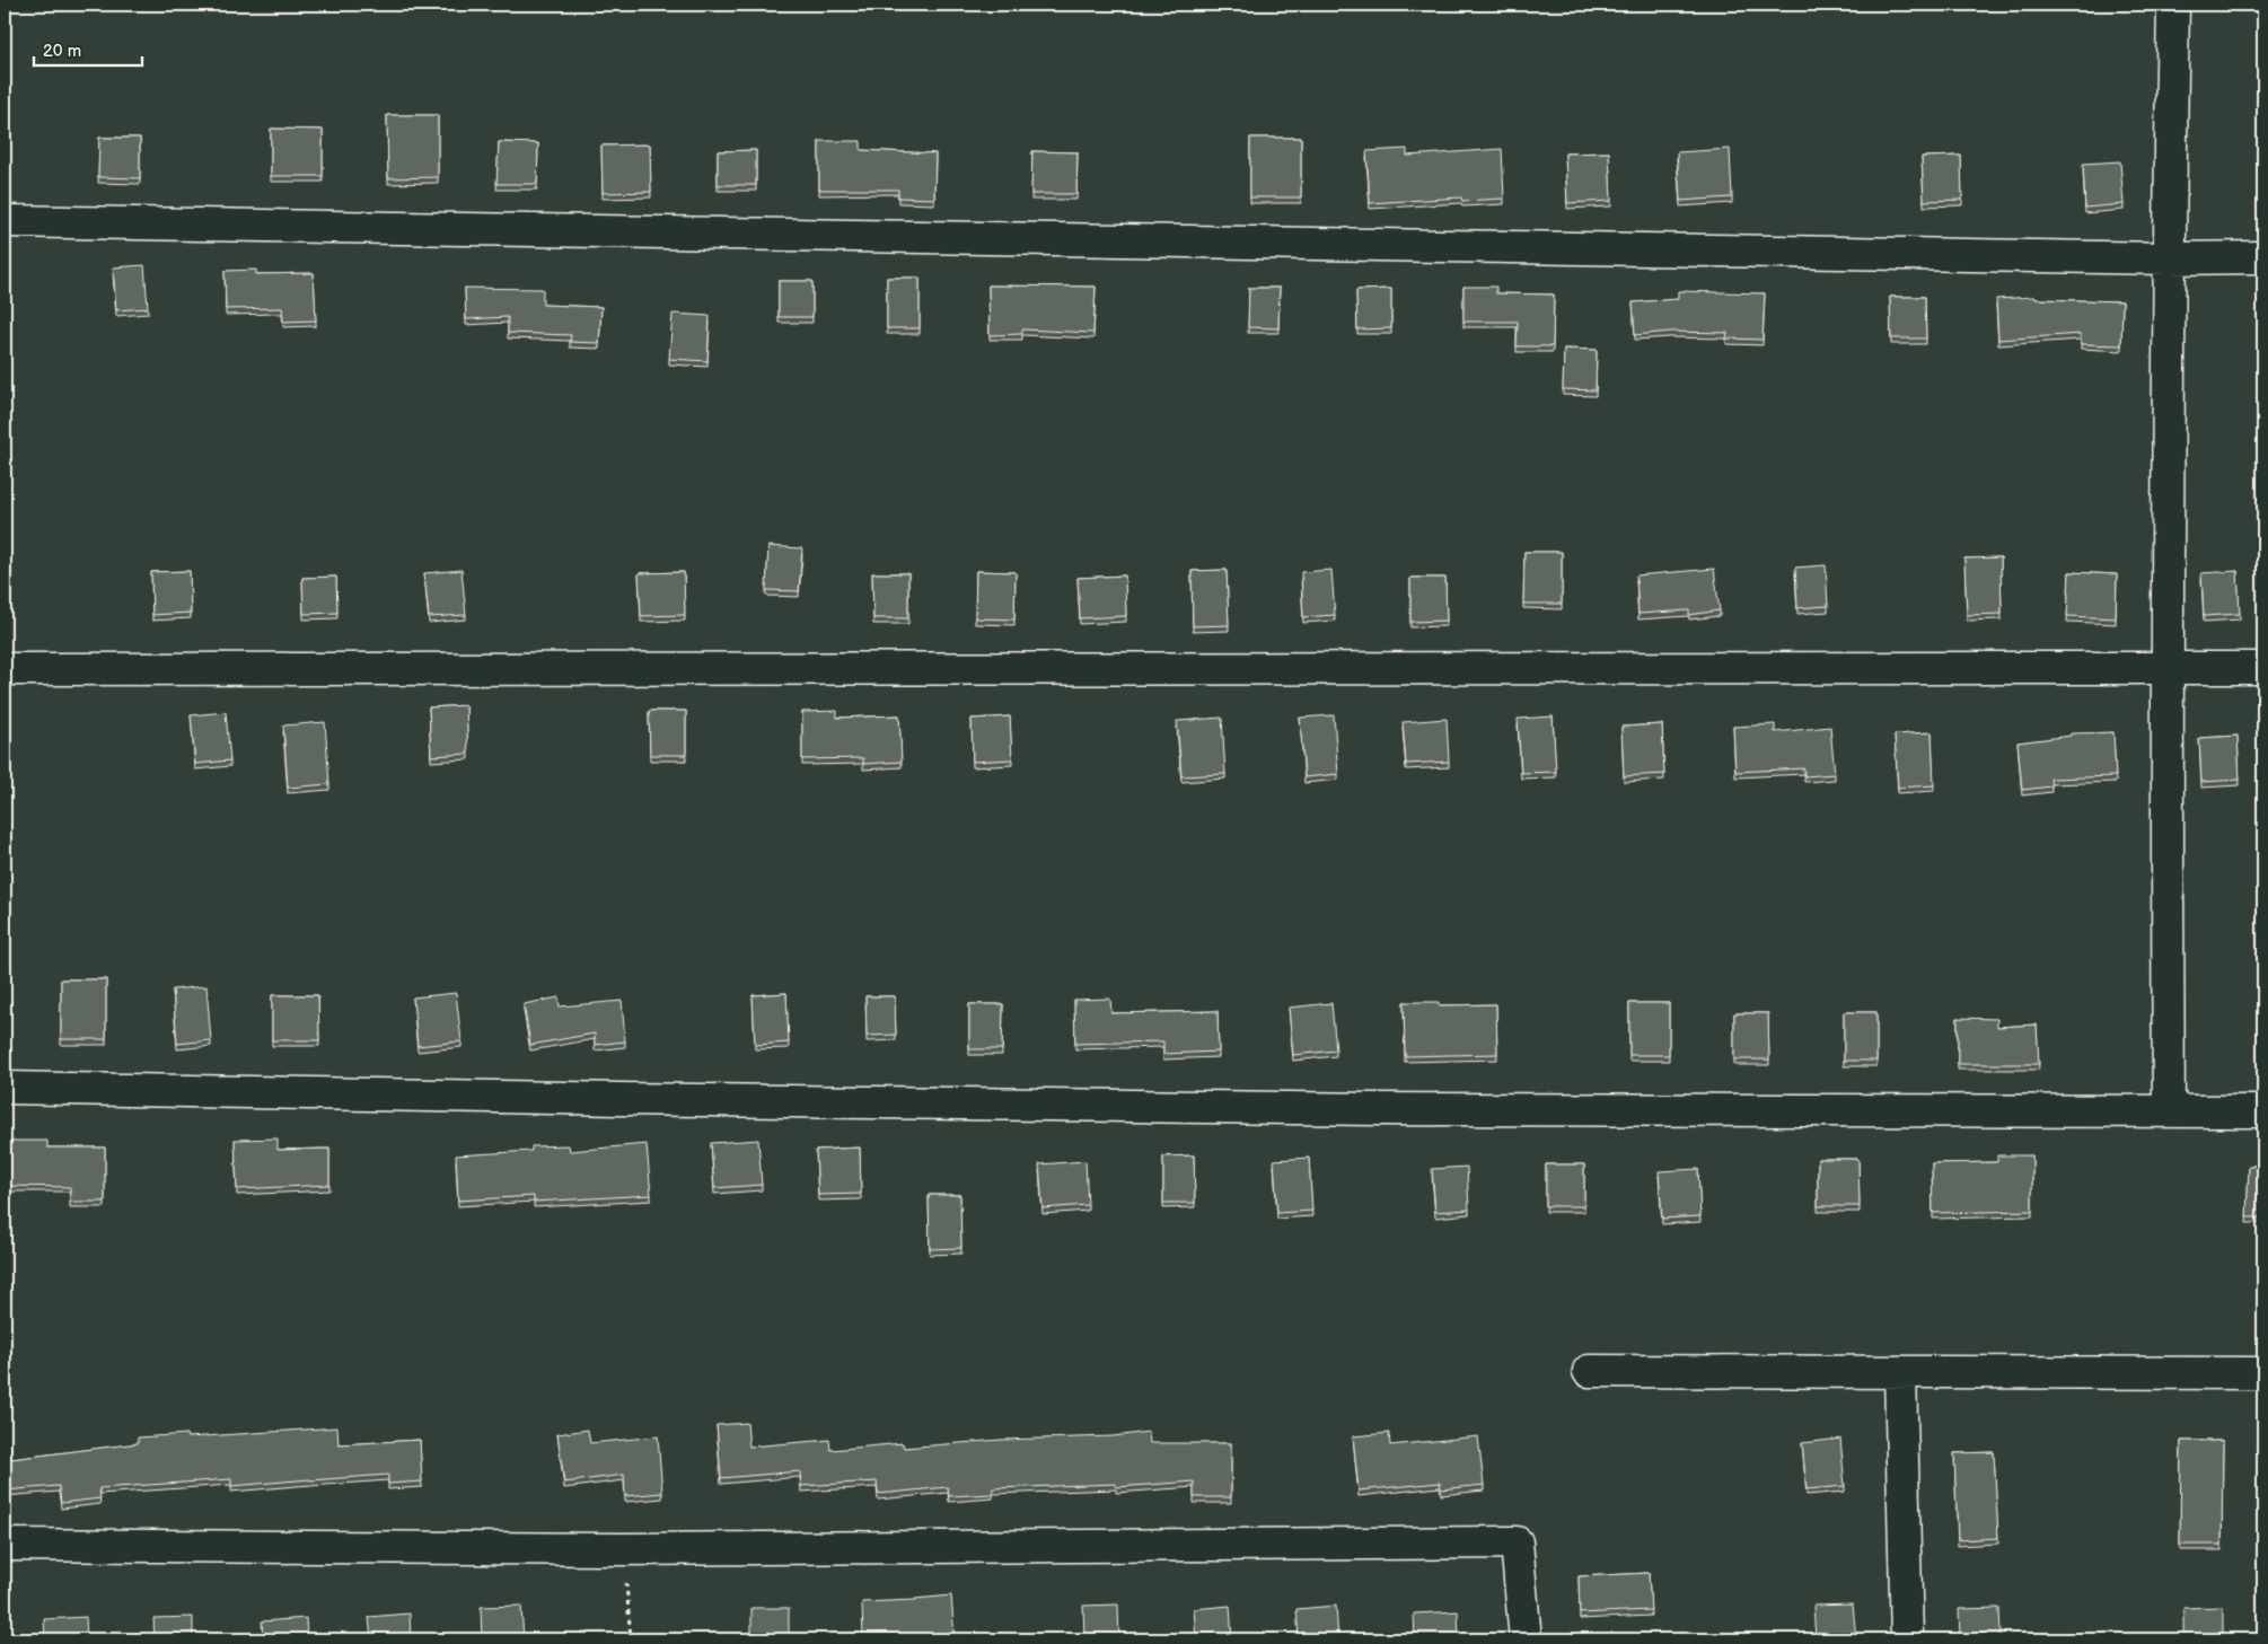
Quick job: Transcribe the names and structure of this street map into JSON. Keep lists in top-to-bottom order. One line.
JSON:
{"scale_bar":"20 m"}
